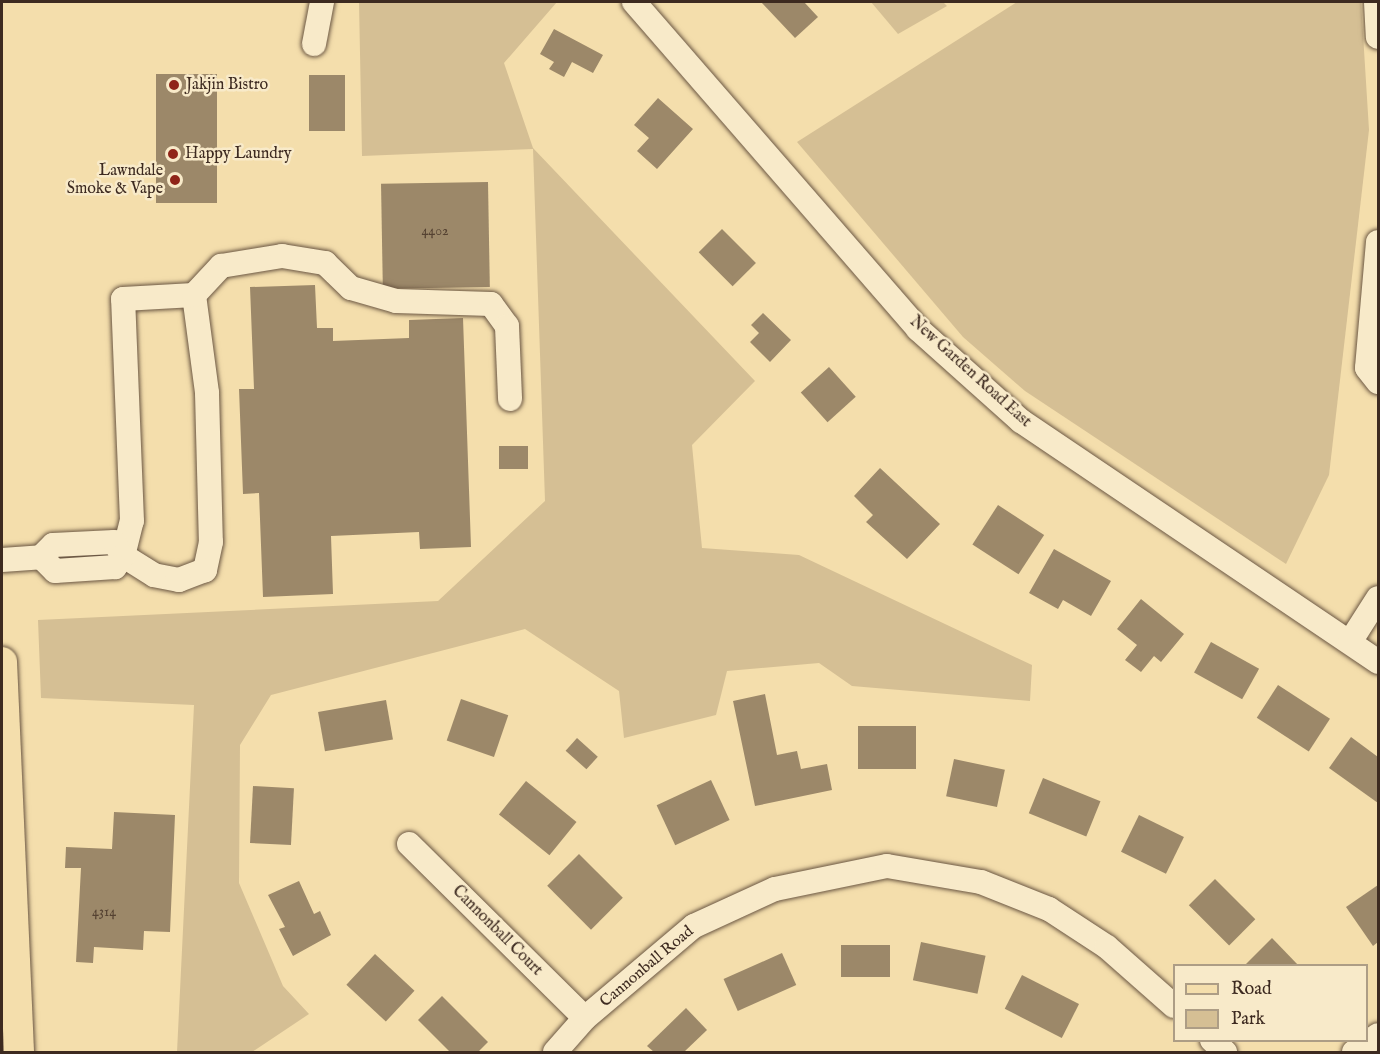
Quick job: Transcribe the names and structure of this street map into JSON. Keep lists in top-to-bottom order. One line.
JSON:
{"streets":{"street":["New Garden Road East","Cannonball Court","Cannonball Road"]},"crossings":[["Cannonball Court","Cannonball Road"]],"places":["Jakjin Bistro","Happy Laundry","Lawndale Smoke & Vape"],"house_numbers":["4402","4314"],"legend":["Road","Park"]}
